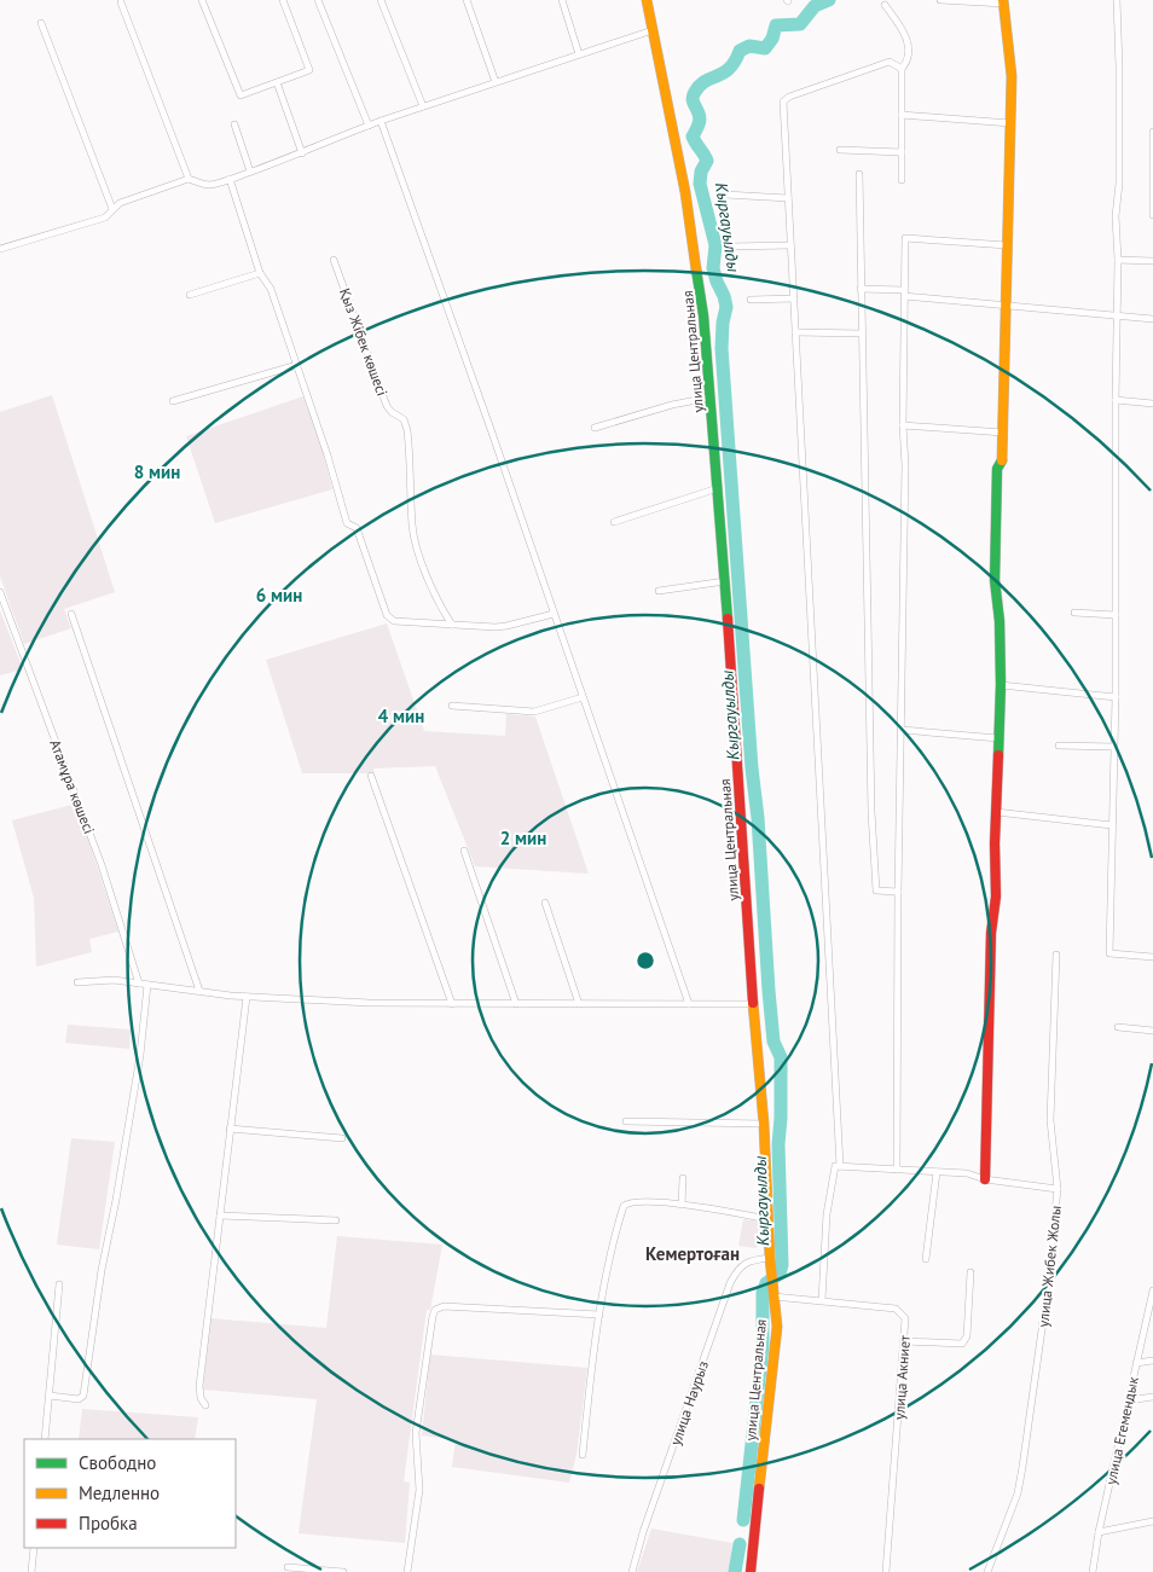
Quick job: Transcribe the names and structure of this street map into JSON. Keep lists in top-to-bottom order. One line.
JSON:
{"streets":{"street":["Қыз Жібек көшесі","улица Центральная","Атамұра көшесі","улица Жибек Жолы","улица Акниет","улица Наурыз","улица Егемендык"]},"crossings":[["улица Центральная","улица Акниет"],["улица Центральная","улица Наурыз"]],"districts":["Кемертоған"],"water":["Кыргауылды"],"legend":["Свободно","Медленно","Пробка"],"rings":["8 мин","6 мин","4 мин","2 мин"]}
